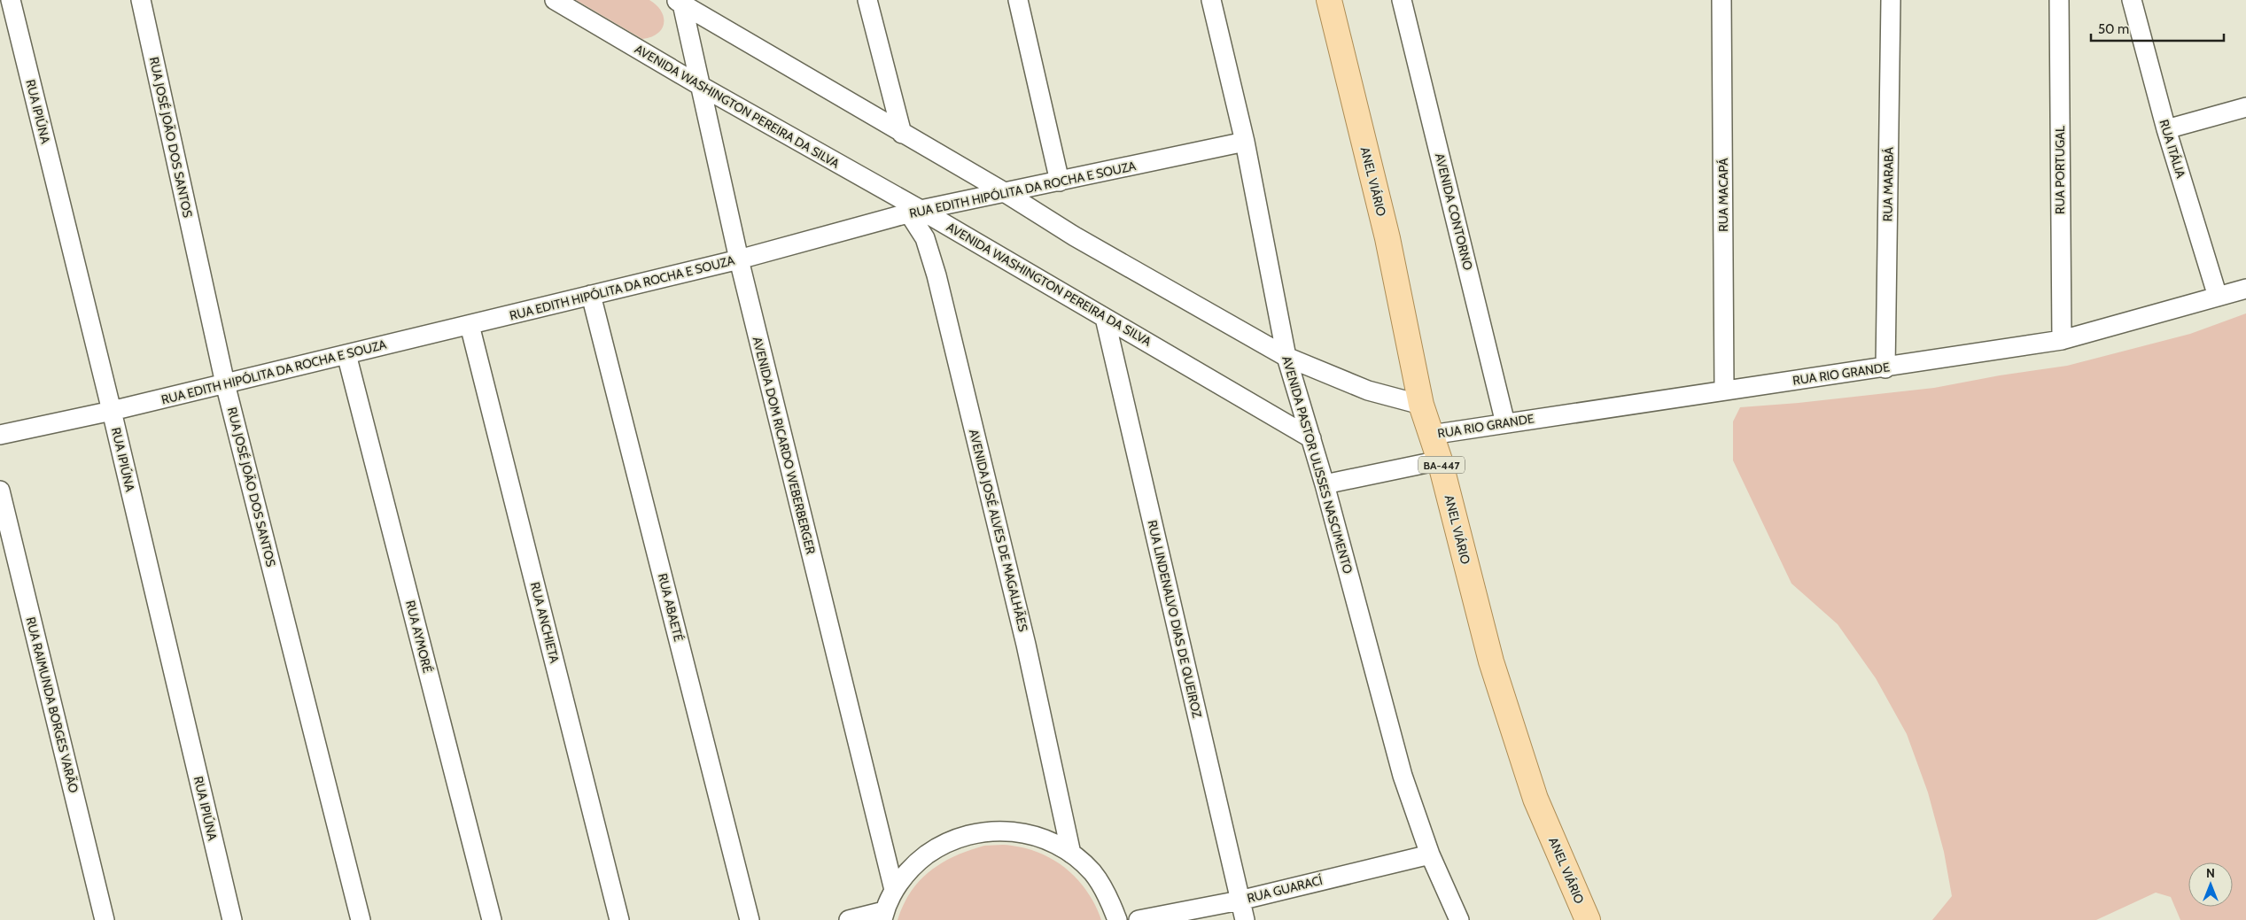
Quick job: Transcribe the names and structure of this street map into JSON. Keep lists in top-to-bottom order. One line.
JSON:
{"streets":{"main road":["ANEL VIÁRIO","BA-447"],"street":["AVENIDA WASHINGTON PEREIRA DA SILVA","RUA IPIÚNA","RUA JOSÉ JOÃO DOS SANTOS","RUA ITÁLIA","RUA PORTUGAL","RUA MARABÁ","RUA EDITH HIPÓLITA DA ROCHA E SOUZA","RUA MACAPÁ","AVENIDA CONTORNO","RUA RIO GRANDE","AVENIDA DOM RICARDO WEBERBERGER","AVENIDA PASTOR ULISSES NASCIMENTO","AVENIDA JOSÉ ALVES DE MAGALHÃES","RUA ABAETÉ","RUA LINDENALVO DIAS DE QUEIROZ","RUA ANCHIETA","RUA AYMORÉ","RUA RAIMUNDA BORGES VARÃO","RUA GUARACÍ"]},"crossings":[["AVENIDA WASHINGTON PEREIRA DA SILVA","RUA EDITH HIPÓLITA DA ROCHA E SOUZA"],["AVENIDA WASHINGTON PEREIRA DA SILVA","AVENIDA DOM RICARDO WEBERBERGER"],["AVENIDA WASHINGTON PEREIRA DA SILVA","AVENIDA PASTOR ULISSES NASCIMENTO"],["AVENIDA WASHINGTON PEREIRA DA SILVA","AVENIDA JOSÉ ALVES DE MAGALHÃES"],["AVENIDA WASHINGTON PEREIRA DA SILVA","RUA LINDENALVO DIAS DE QUEIROZ"],["RUA IPIÚNA","RUA EDITH HIPÓLITA DA ROCHA E SOUZA"],["RUA JOSÉ JOÃO DOS SANTOS","RUA EDITH HIPÓLITA DA ROCHA E SOUZA"],["RUA ITÁLIA","RUA RIO GRANDE"],["RUA PORTUGAL","RUA RIO GRANDE"],["ANEL VIÁRIO","RUA RIO GRANDE"],["RUA MARABÁ","RUA RIO GRANDE"],["RUA EDITH HIPÓLITA DA ROCHA E SOUZA","AVENIDA DOM RICARDO WEBERBERGER"],["RUA EDITH HIPÓLITA DA ROCHA E SOUZA","AVENIDA PASTOR ULISSES NASCIMENTO"],["RUA EDITH HIPÓLITA DA ROCHA E SOUZA","AVENIDA JOSÉ ALVES DE MAGALHÃES"],["RUA EDITH HIPÓLITA DA ROCHA E SOUZA","RUA ABAETÉ"],["RUA EDITH HIPÓLITA DA ROCHA E SOUZA","RUA ANCHIETA"],["RUA EDITH HIPÓLITA DA ROCHA E SOUZA","RUA AYMORÉ"],["RUA MACAPÁ","RUA RIO GRANDE"],["AVENIDA CONTORNO","RUA RIO GRANDE"],["AVENIDA PASTOR ULISSES NASCIMENTO","RUA GUARACÍ"],["RUA LINDENALVO DIAS DE QUEIROZ","RUA GUARACÍ"]],"scale_bar":"50 m","north":"top"}
